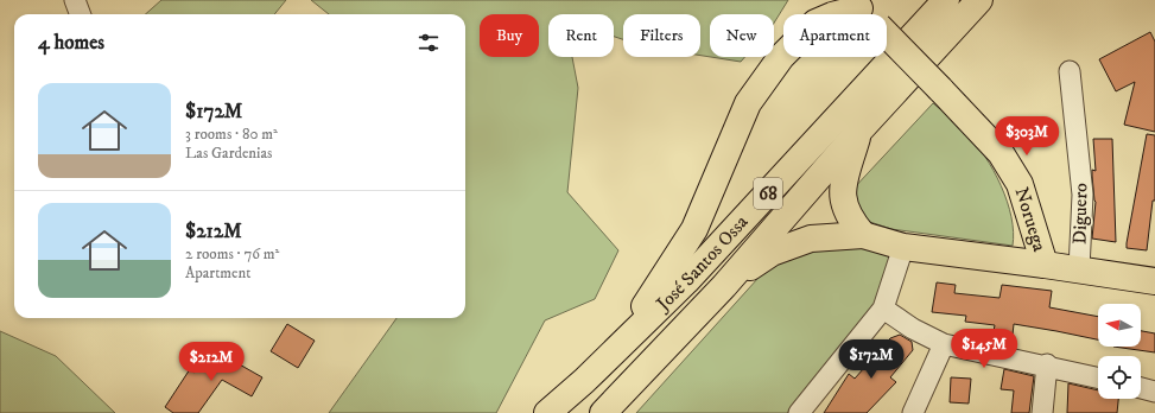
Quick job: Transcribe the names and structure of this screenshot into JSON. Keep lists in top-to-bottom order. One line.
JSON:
{"streets":{"main road":["68","Noruega","José Santos Ossa"],"street":["Diguero"]},"crossings":[["Diguero","Noruega"]],"north":"left","page":{"chip":["Buy","Rent","Filters","New","Apartment"],"heading":"4 homes","list":[{"name":"$172M","note":"3 rooms · 80 m² · Las Gardenias"},{"name":"$212M","note":"2 rooms · 76 m² · Apartment"}],"price":["$303M","$145M","$172M","$212M"]}}
